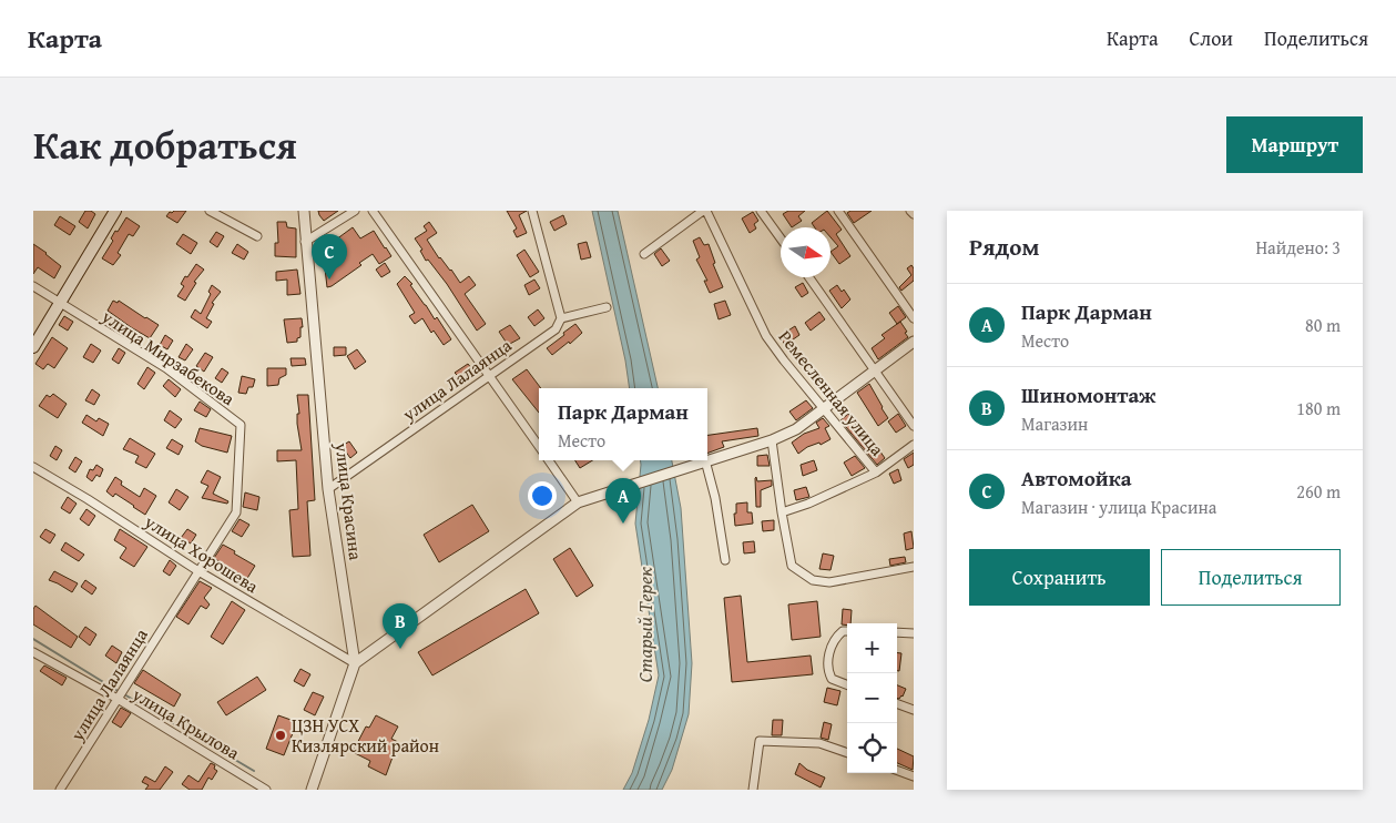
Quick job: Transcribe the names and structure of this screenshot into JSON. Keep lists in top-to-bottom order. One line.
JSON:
{"streets":{"street":["улица Мирзабекова","улица Лалаянца","Ремесленная улица","улица Красина","улица Хорошева","улица Крылова"]},"crossings":[["улица Мирзабекова","улица Лалаянца"],["улица Лалаянца","улица Красина"],["улица Лалаянца","улица Хорошева"],["улица Лалаянца","улица Крылова"],["улица Красина","улица Хорошева"]],"water":["Старый Терек"],"places":["ЦЗН УСХ Кизлярский район"],"north":"right","page":{"header":"Карта","nav":["Карта","Слои","Поделиться"],"title":"Как добраться","buttons":["Маршрут",["Сохранить","Поделиться"]],"heading":["Рядом","Найдено: 3"],"pins":["C","A","B"],"list":[{"mark":"A","name":"Парк Дарман","note":"Место","value":"80 m"},{"mark":"B","name":"Шиномонтаж","note":"Магазин","value":"180 m"},{"mark":"C","name":"Автомойка","note":"Магазин · улица Красина","value":"260 m"}],"popup":["Парк Дарман","Место"],"map_buttons":["+","−"]}}
